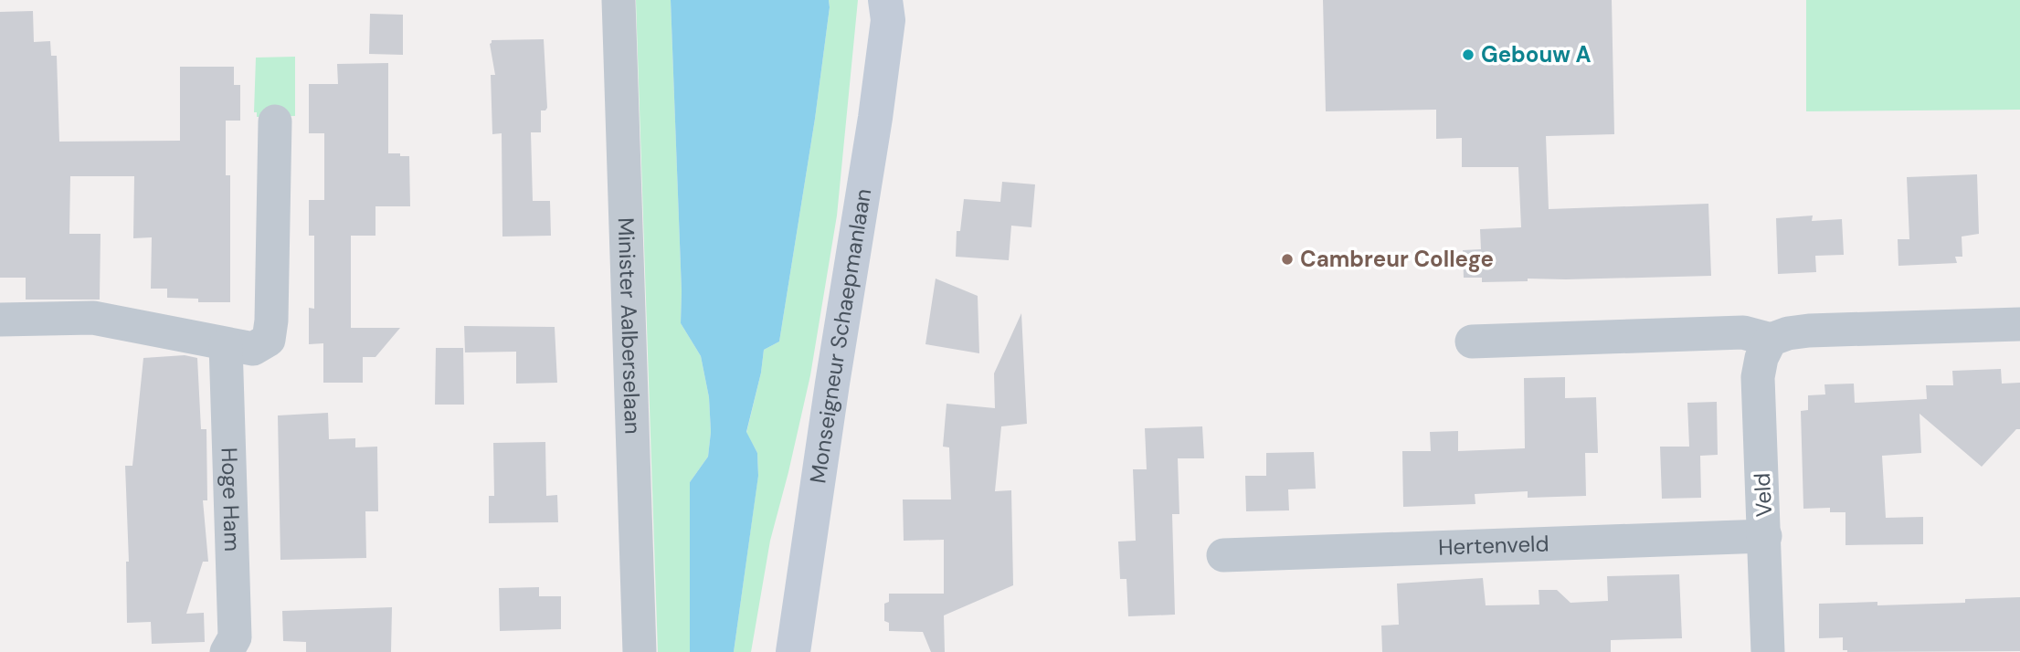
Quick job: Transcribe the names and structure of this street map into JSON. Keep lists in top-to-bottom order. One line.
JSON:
{"streets":{"main road":["Monseigneur Schaepmanlaan"],"street":["Minister Aalberselaan","Veld","Hoge Ham","Hertenveld"]},"crossings":[["Veld","Hertenveld"]],"places":["Gebouw A","Cambreur College"]}
